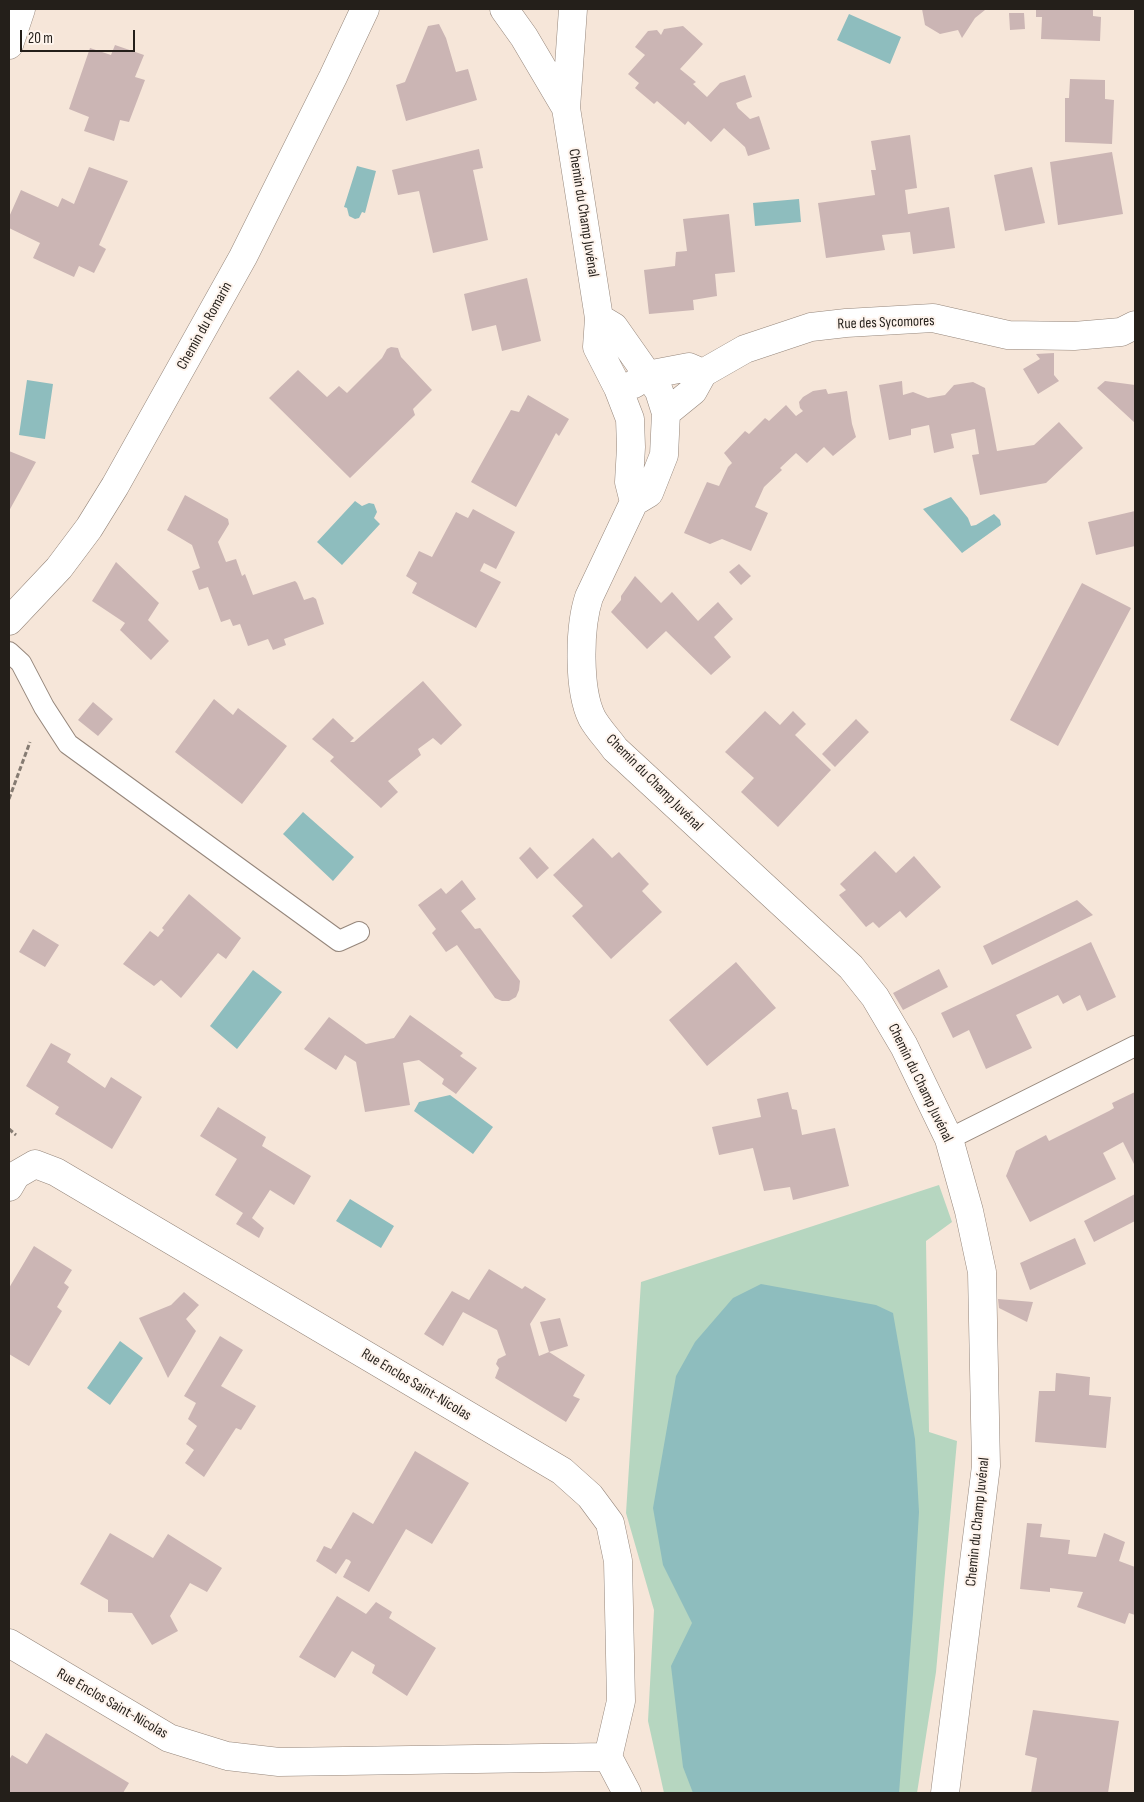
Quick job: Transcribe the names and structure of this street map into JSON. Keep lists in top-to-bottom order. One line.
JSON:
{"streets":{"street":["Chemin du Champ Juvénal","Rue des Sycomores","Chemin du Romarin","Rue Enclos Saint-Nicolas"]},"crossings":[["Chemin du Champ Juvénal","Rue des Sycomores"]],"scale_bar":"20 m"}
